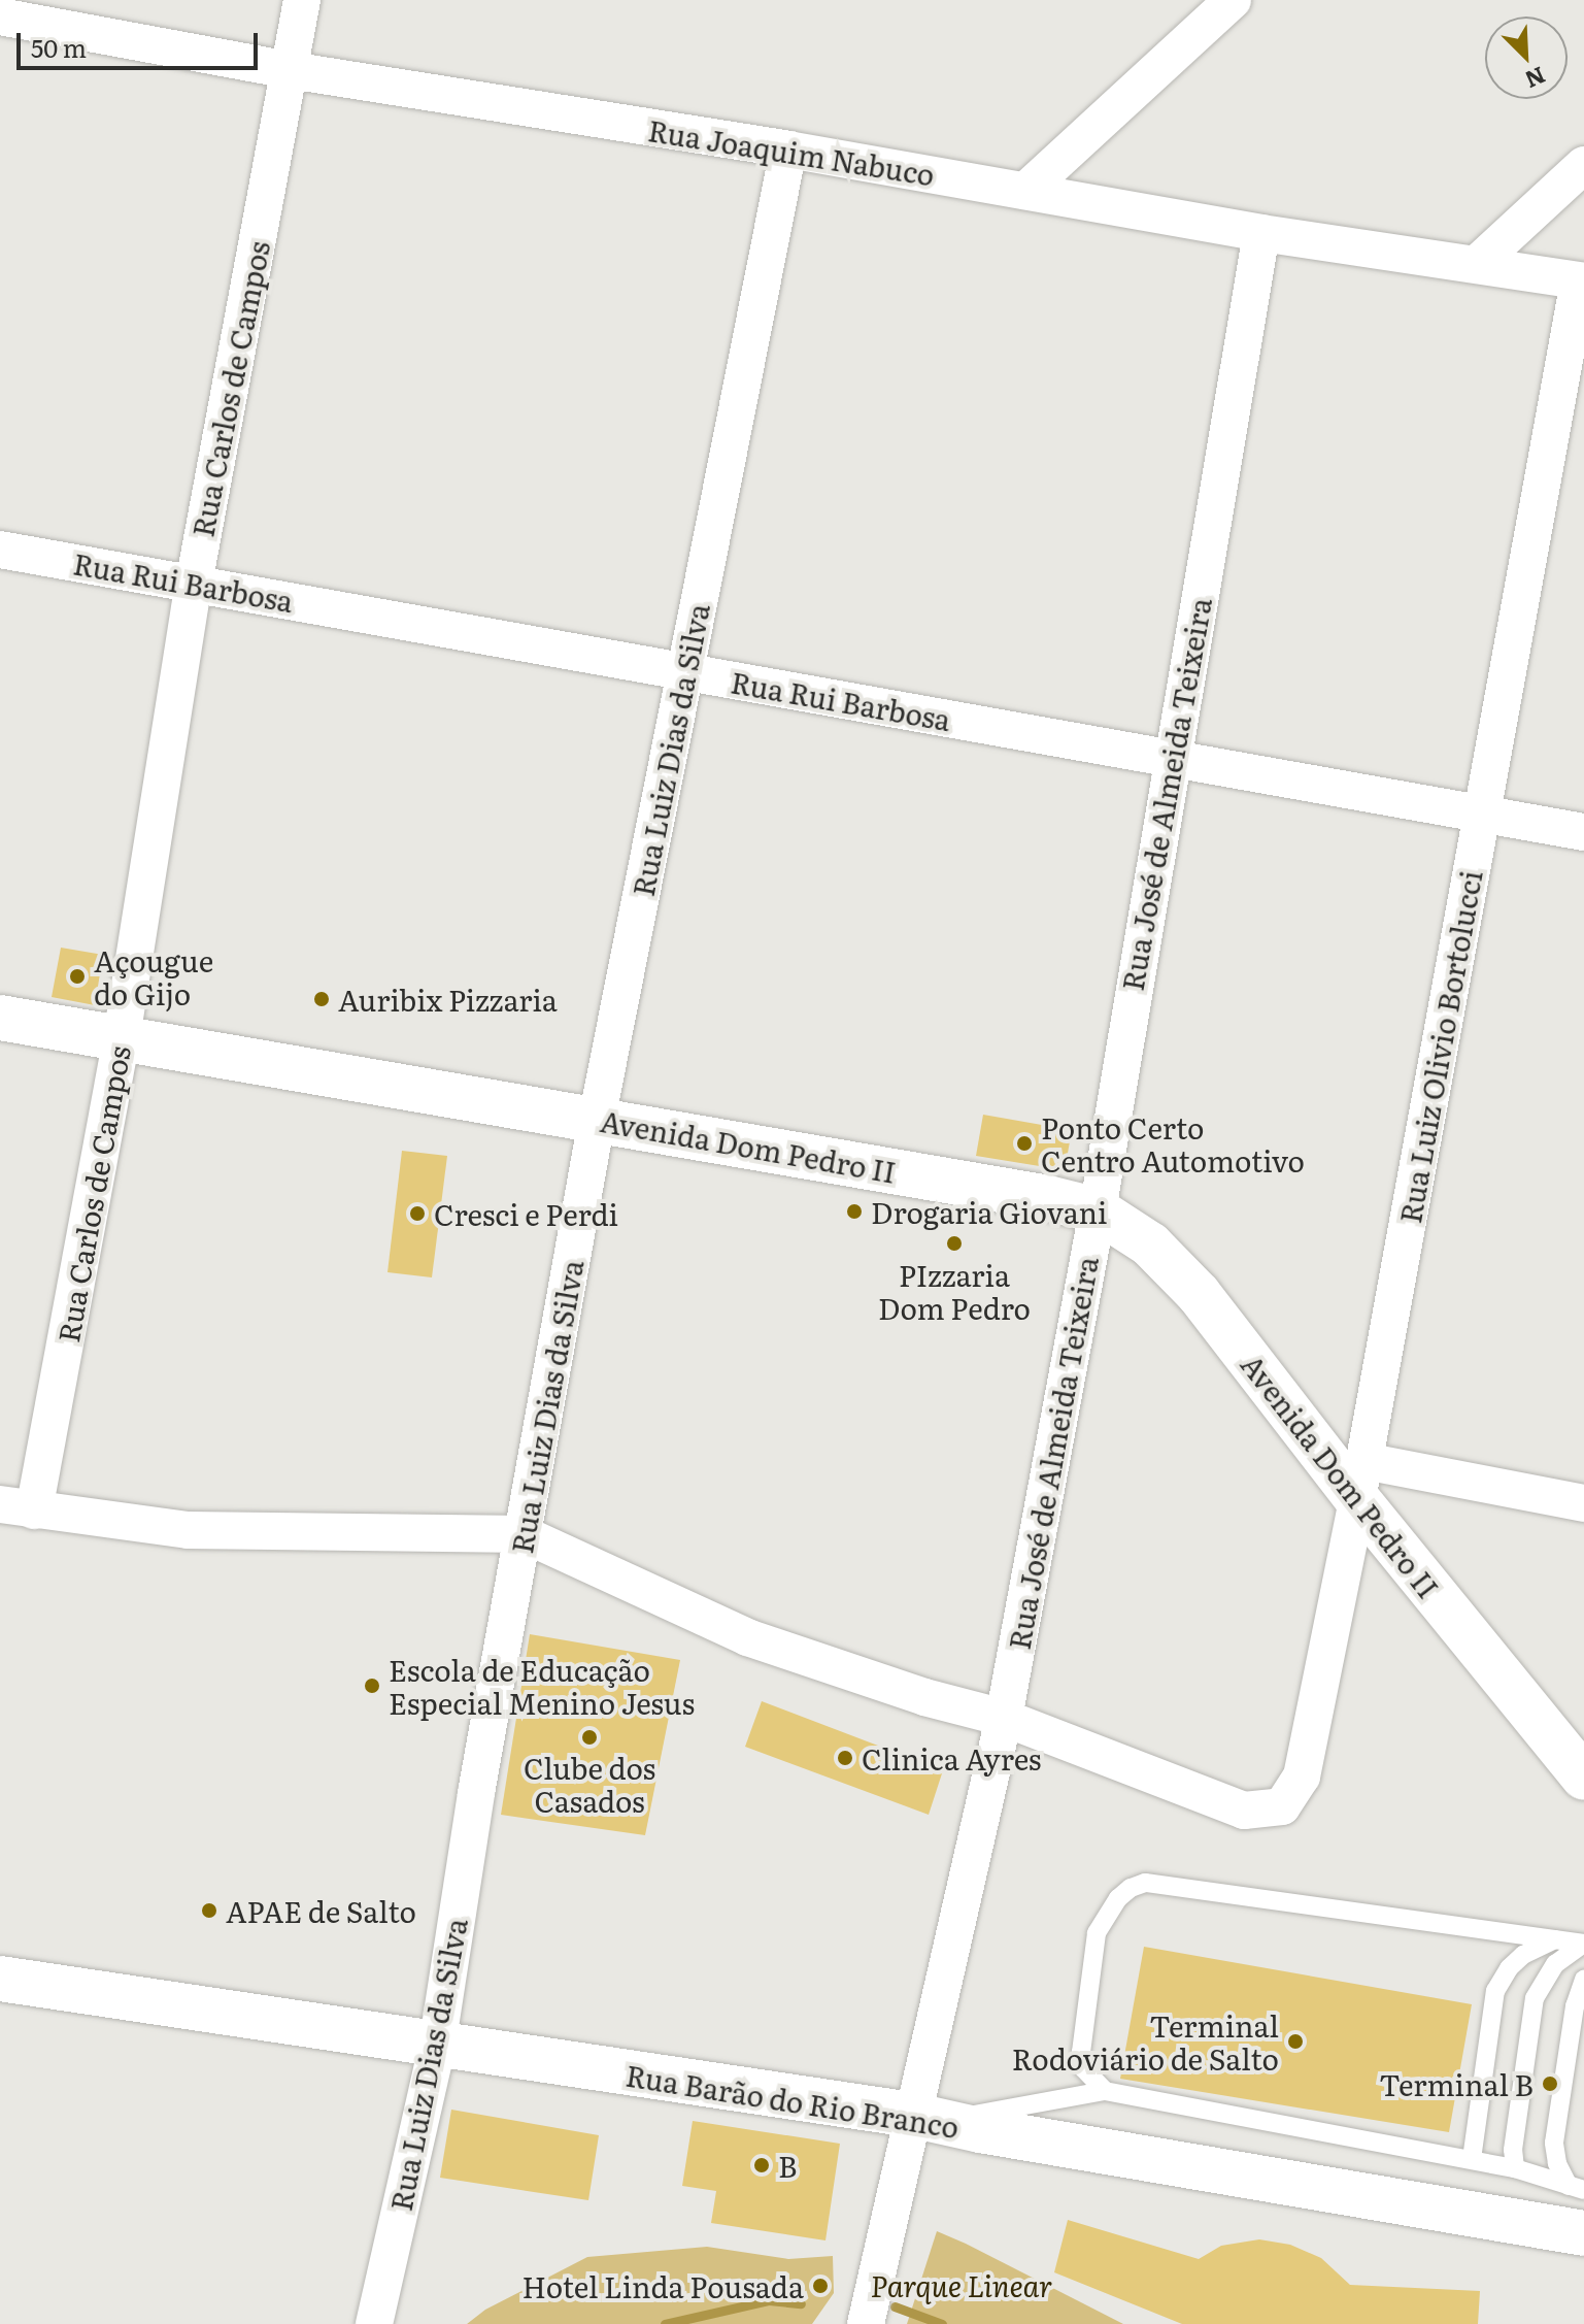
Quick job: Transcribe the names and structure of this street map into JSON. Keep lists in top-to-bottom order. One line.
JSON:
{"streets":{"main road":["Avenida Dom Pedro II","Rua Barão do Rio Branco"],"street":["Rua Joaquim Nabuco","Rua Carlos de Campos","Rua Rui Barbosa","Rua Luiz Dias da Silva","Rua José de Almeida Teixeira","Rua Luiz Olivio Bortolucci"]},"crossings":[["Rua Joaquim Nabuco","Rua Carlos de Campos"],["Rua Joaquim Nabuco","Rua Luiz Dias da Silva"],["Rua Joaquim Nabuco","Rua José de Almeida Teixeira"],["Rua Joaquim Nabuco","Rua Luiz Olivio Bortolucci"],["Rua Carlos de Campos","Rua Rui Barbosa"],["Rua Carlos de Campos","Avenida Dom Pedro II"],["Rua Rui Barbosa","Rua Luiz Dias da Silva"],["Rua Rui Barbosa","Rua José de Almeida Teixeira"],["Rua Rui Barbosa","Rua Luiz Olivio Bortolucci"],["Rua Luiz Dias da Silva","Avenida Dom Pedro II"],["Rua Luiz Dias da Silva","Rua Barão do Rio Branco"],["Rua José de Almeida Teixeira","Rua Luiz Olivio Bortolucci"],["Rua José de Almeida Teixeira","Avenida Dom Pedro II"],["Rua José de Almeida Teixeira","Rua Barão do Rio Branco"],["Rua Luiz Olivio Bortolucci","Avenida Dom Pedro II"]],"parks":["Parque Linear"],"places":["Açougue do Gijo","Auribix Pizzaria","Ponto Certo Centro Automotivo","Drogaria Giovani","Cresci e Perdi","PIzzaria Dom Pedro","Escola de Educação Especial Menino Jesus","Clube dos Casados","Clinica Ayres","APAE de Salto","Terminal Rodoviário de Salto","Terminal B","B","Hotel Linda Pousada"],"scale_bar":"50 m","north":"bottom right"}
